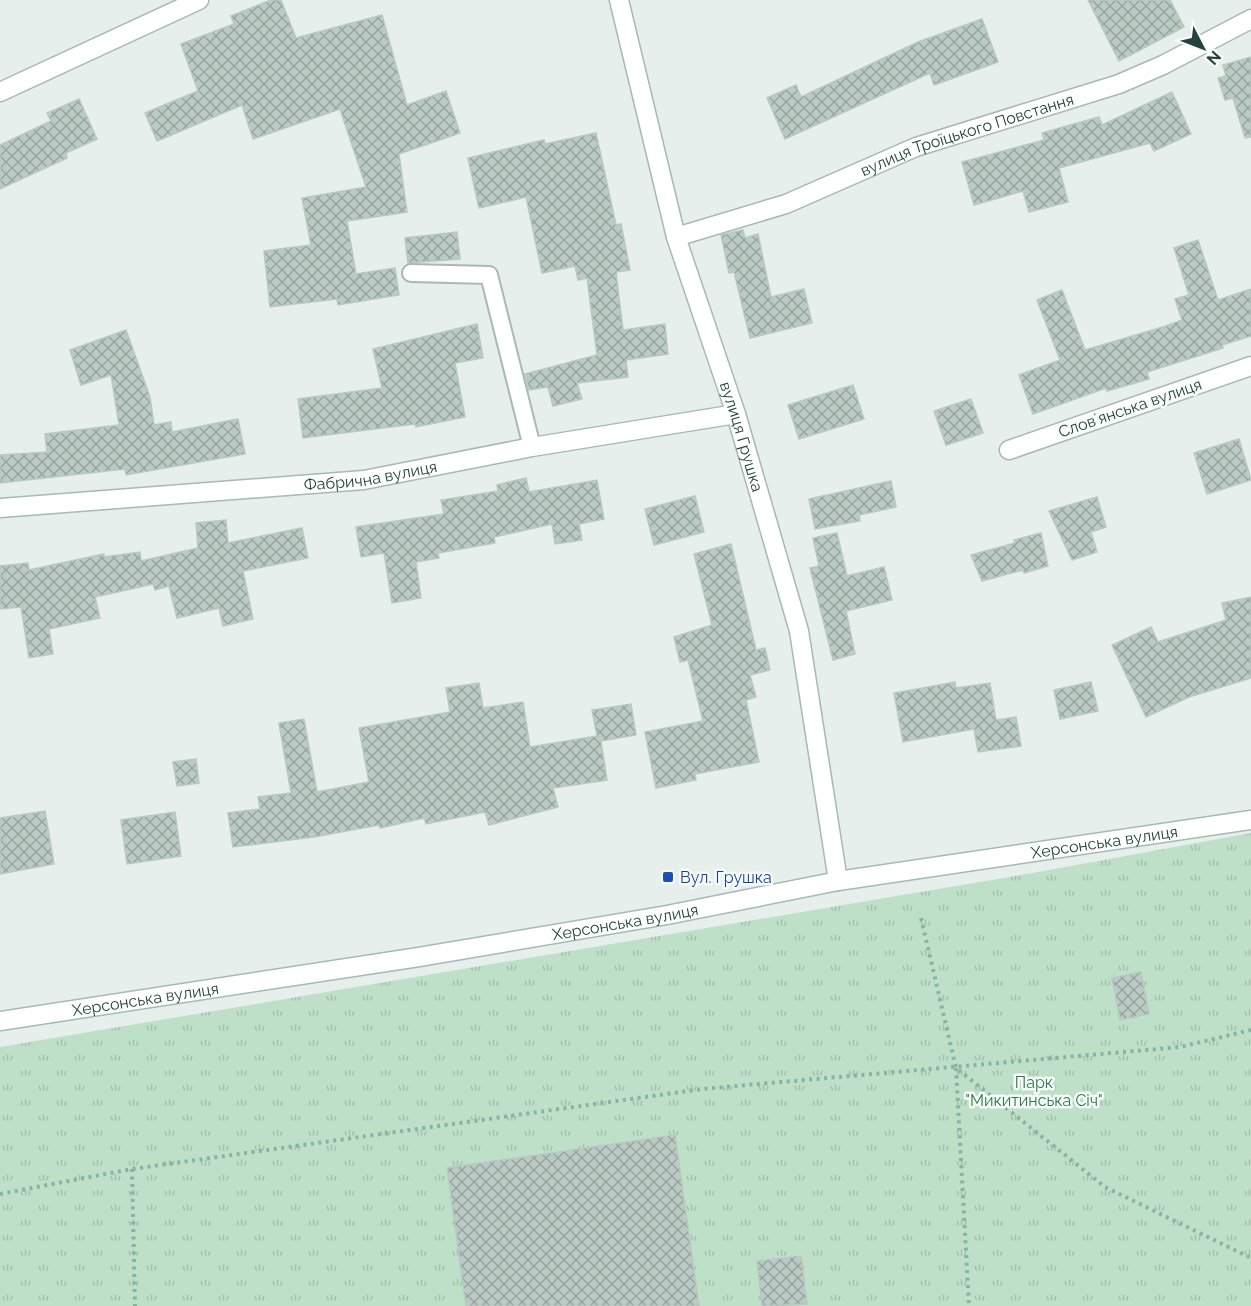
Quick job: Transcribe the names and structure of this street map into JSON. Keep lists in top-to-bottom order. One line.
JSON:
{"streets":{"street":["вулиця Троїцького Повстання","Словʼянська вулиця","вулиця Грушка","Фабрична вулиця","Херсонська вулиця"]},"crossings":[["вулиця Троїцького Повстання","вулиця Грушка"],["вулиця Грушка","Фабрична вулиця"],["вулиця Грушка","Херсонська вулиця"]],"parks":["Парк \"Микитинська Січ\""],"places":{"transit":["Вул. Грушка"]},"north":"bottom right"}
